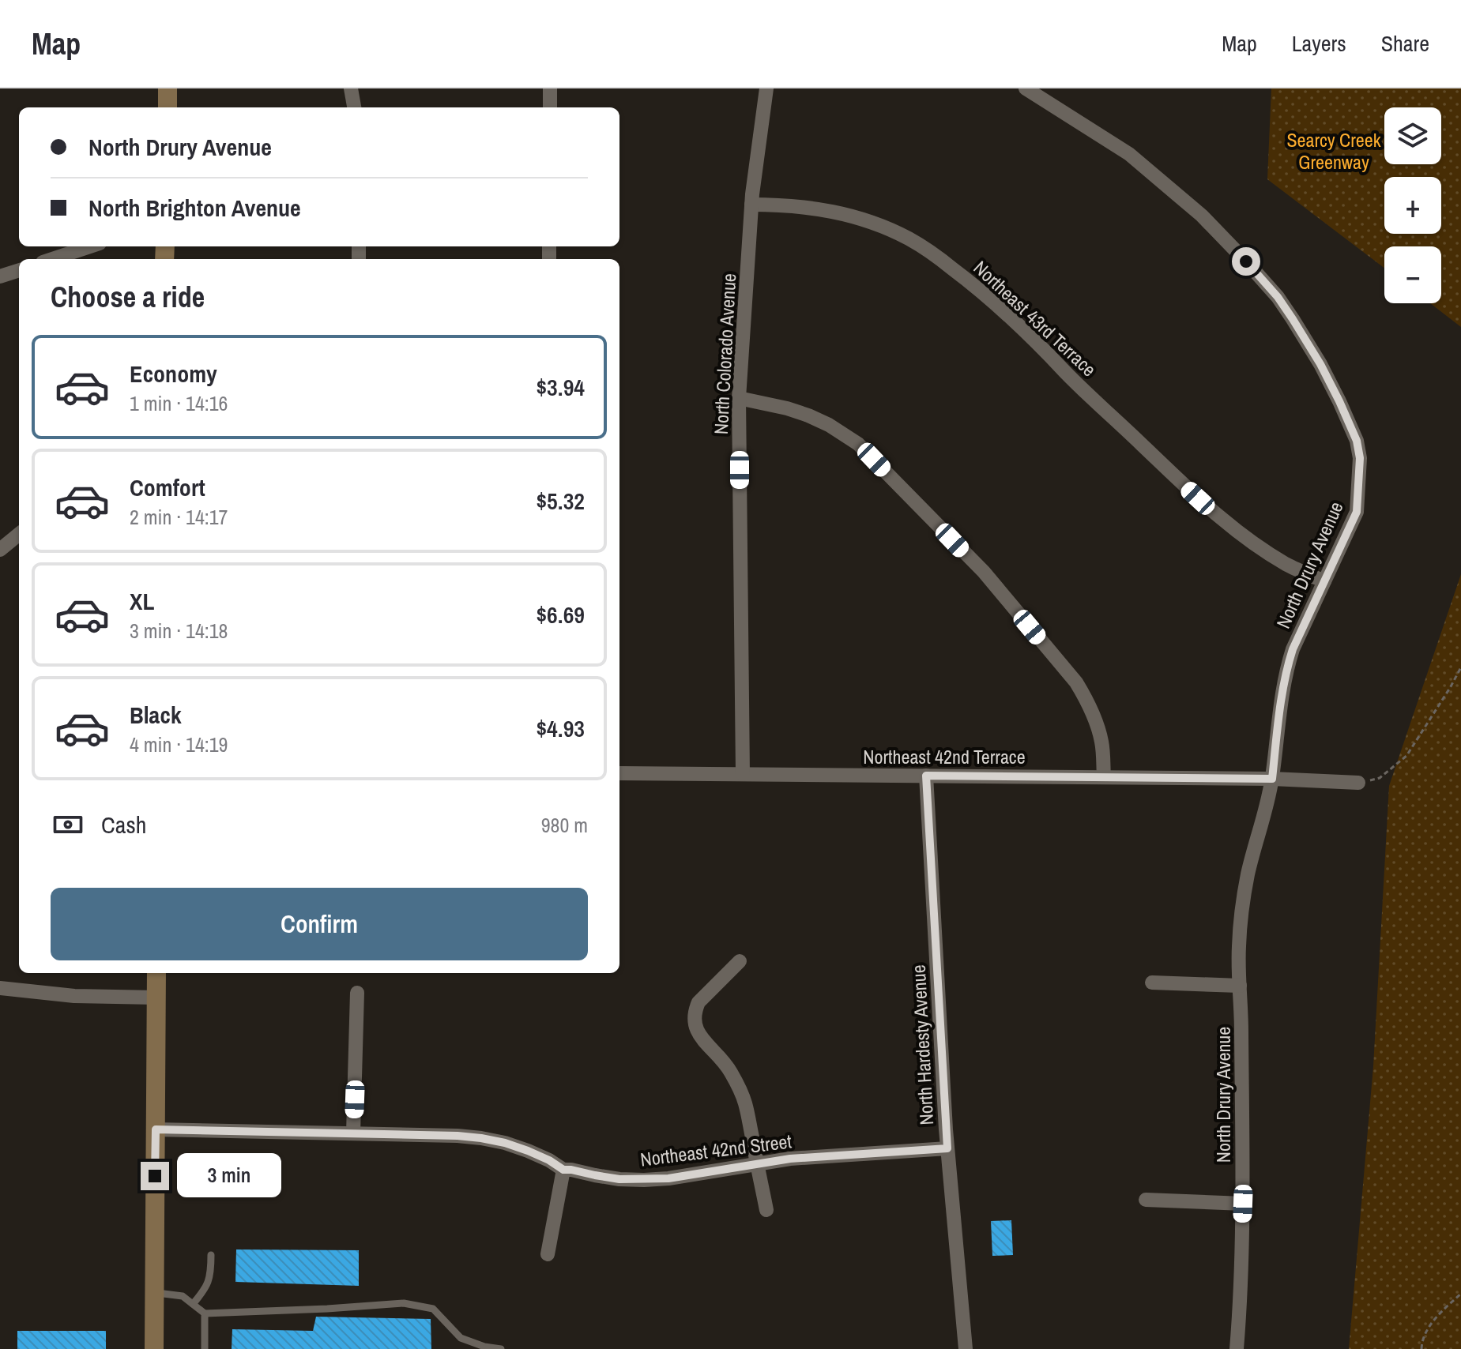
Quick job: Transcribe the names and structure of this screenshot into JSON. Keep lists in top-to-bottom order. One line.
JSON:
{"streets":{"street":["Northeast 43rd Terrace","North Colorado Avenue","North Drury Avenue","Northeast 42nd Terrace","North Hardesty Avenue","Northeast 42nd Street"]},"crossings":[["Northeast 43rd Terrace","North Colorado Avenue"],["Northeast 43rd Terrace","North Drury Avenue"],["North Colorado Avenue","Northeast 42nd Terrace"],["North Drury Avenue","Northeast 42nd Terrace"],["Northeast 42nd Terrace","North Hardesty Avenue"],["North Hardesty Avenue","Northeast 42nd Street"]],"parks":["Searcy Creek Greenway"],"page":{"header":"Map","nav":["Map","Layers","Share"],"map_buttons":["+","−"],"banner":["North Drury Avenue","North Brighton Avenue"],"heading":"Choose a ride","list":[{"name":"Economy","note":"1 min · 14:16","value":"$3.94"},{"name":"Comfort","note":"2 min · 14:17","value":"$5.32"},{"name":"XL","note":"3 min · 14:18","value":"$6.69"},{"name":"Black","note":"4 min · 14:19","value":"$4.93"}],"pay":["Cash","980 m"],"buttons":"Confirm","bubble":"3 min"}}
